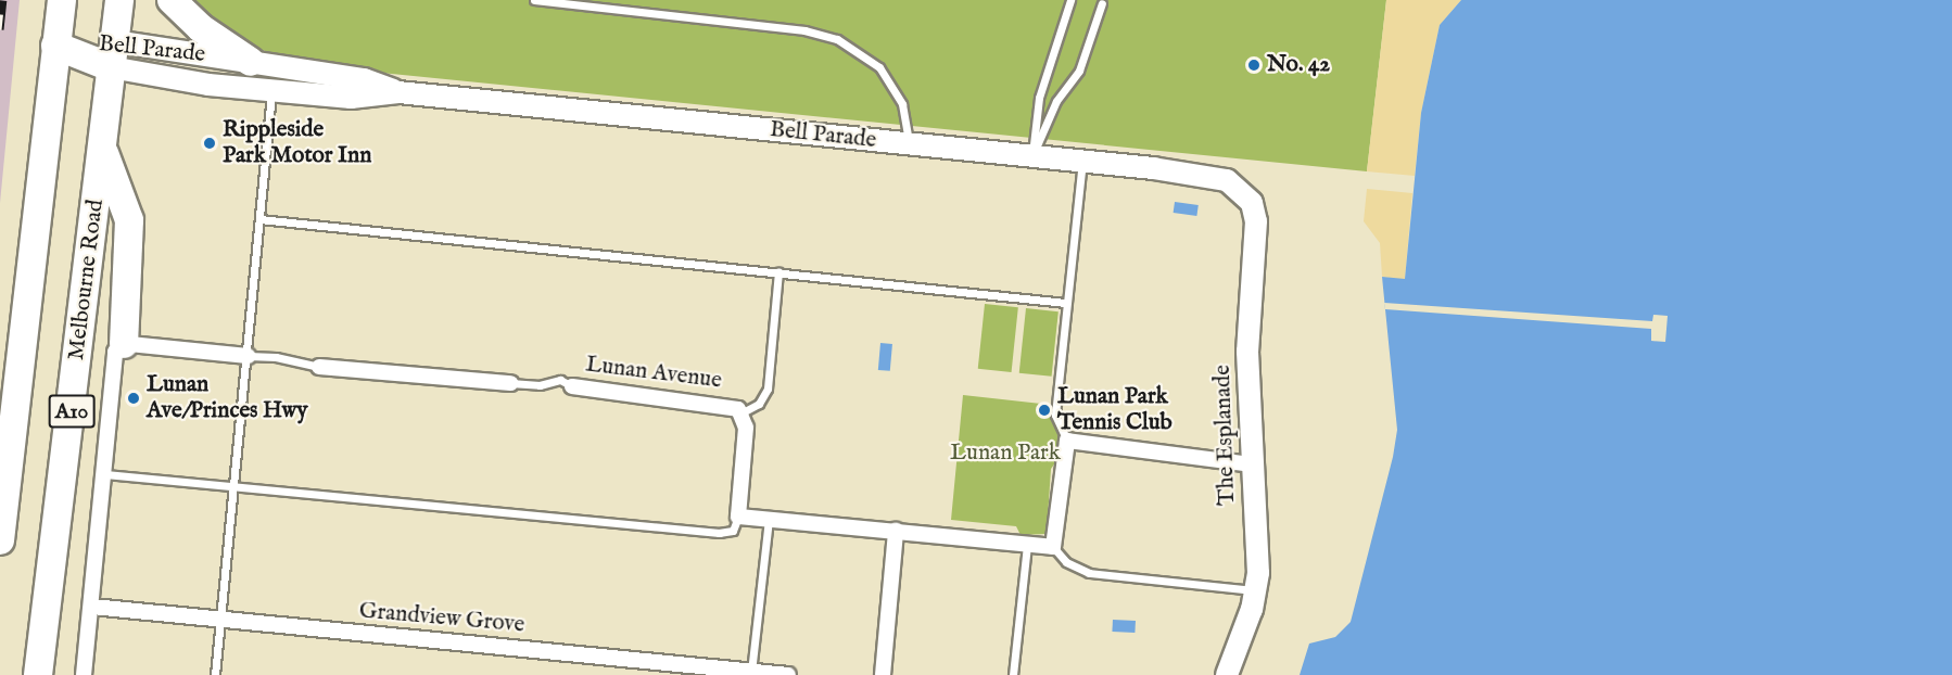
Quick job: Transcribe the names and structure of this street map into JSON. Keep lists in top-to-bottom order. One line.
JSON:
{"streets":{"highway":["Bell Parade","Melbourne Road","A10"],"street":["Lunan Avenue","The Esplanade","Grandview Grove"]},"crossings":[["Bell Parade","Melbourne Road"],["Bell Parade","A10"],["Bell Parade","The Esplanade"]],"parks":["Lunan Park"],"places":["No. 42","Rippleside Park Motor Inn","Lunan Ave/Princes Hwy","Lunan Park Tennis Club"]}
